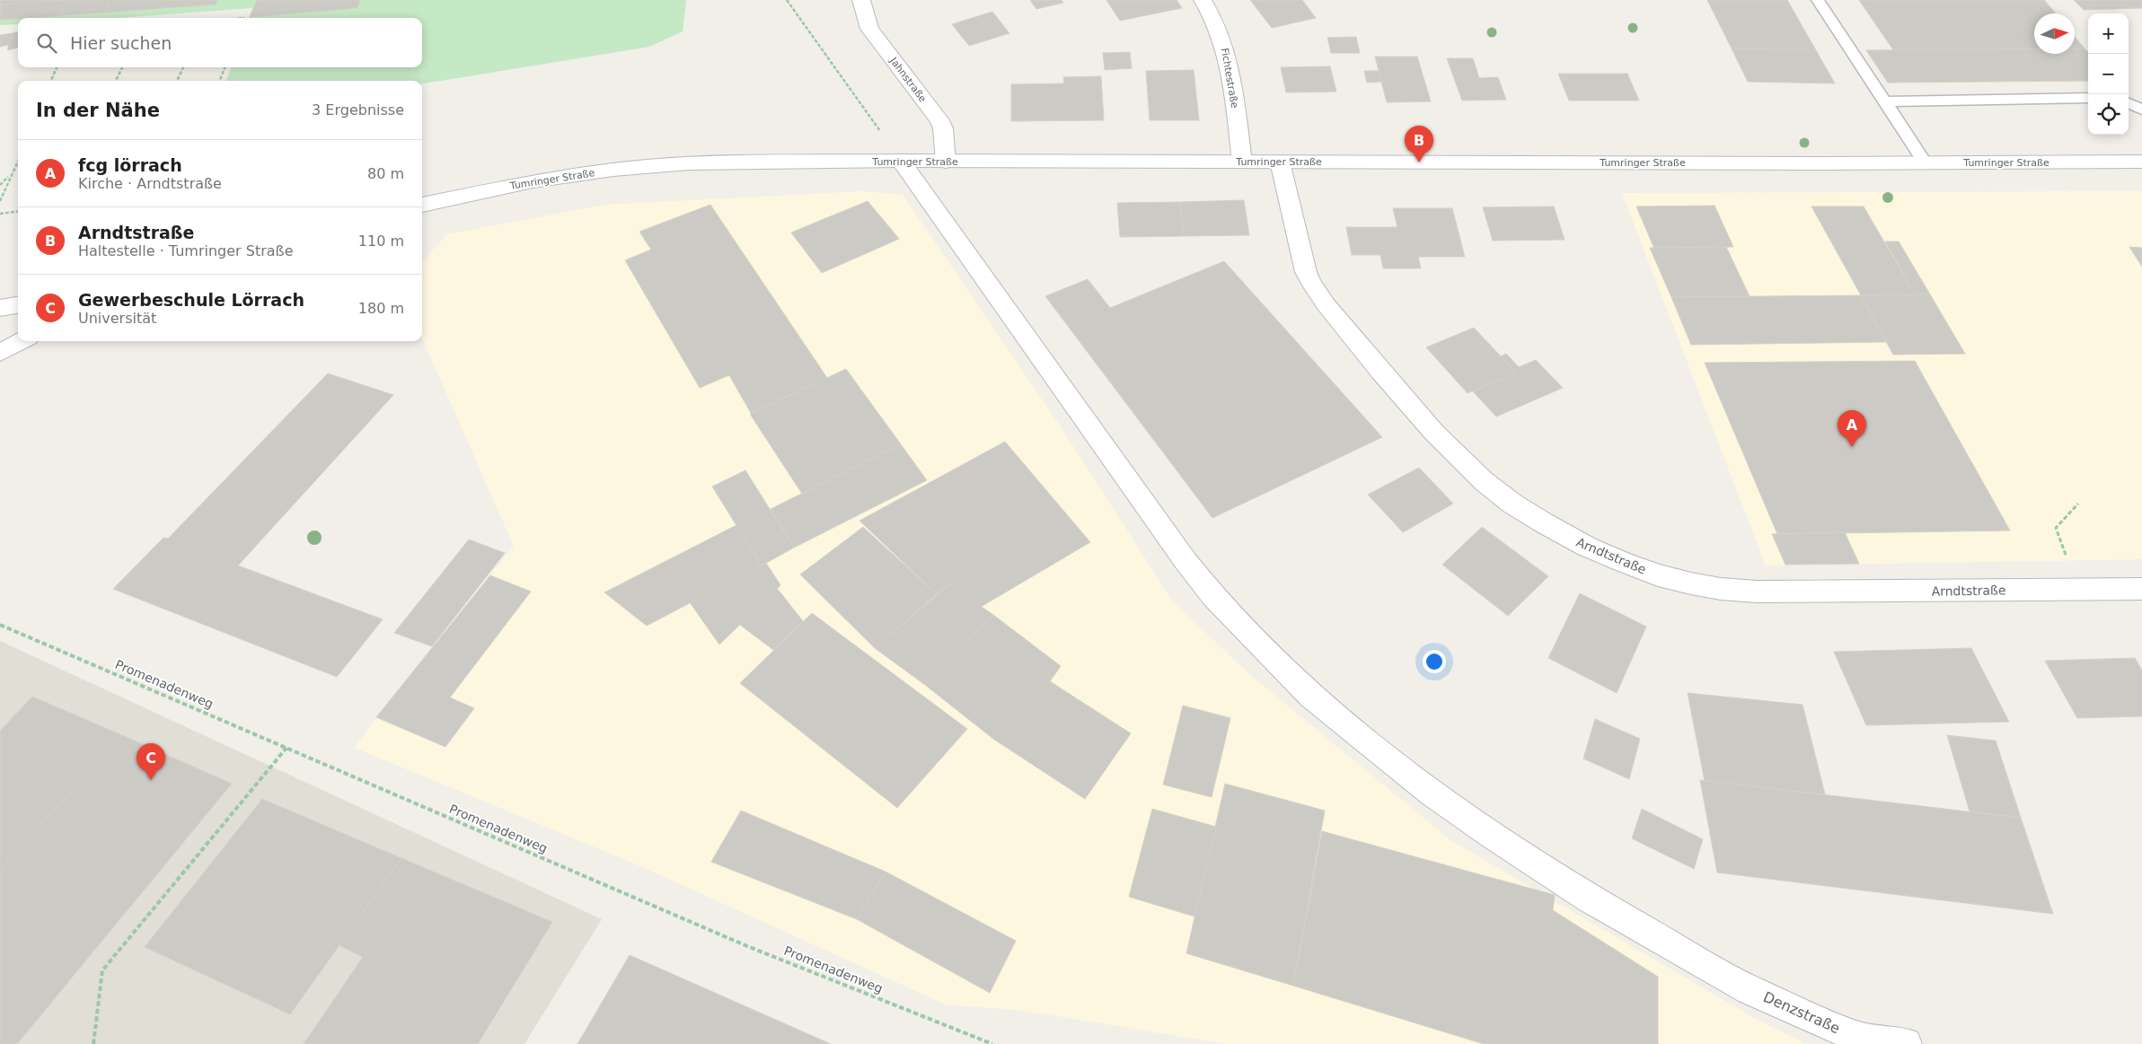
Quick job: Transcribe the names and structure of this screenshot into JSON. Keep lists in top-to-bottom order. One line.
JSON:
{"streets":{"street":["Fichtestraße","Jahnstraße","Tumringer Straße","Arndtstraße","Denzstraße"],"path":["Promenadenweg"]},"crossings":[["Fichtestraße","Tumringer Straße"],["Jahnstraße","Tumringer Straße"],["Tumringer Straße","Arndtstraße"],["Tumringer Straße","Denzstraße"]],"north":"right","page":{"map_buttons":["+","−"],"search":"Hier suchen","heading":["In der Nähe","3 Ergebnisse"],"pins":["B","A","C"],"list":[{"mark":"A","name":"fcg lörrach","note":"Kirche · Arndtstraße","value":"80 m"},{"mark":"B","name":"Arndtstraße","note":"Haltestelle · Tumringer Straße","value":"110 m"},{"mark":"C","name":"Gewerbeschule Lörrach","note":"Universität","value":"180 m"}]}}
